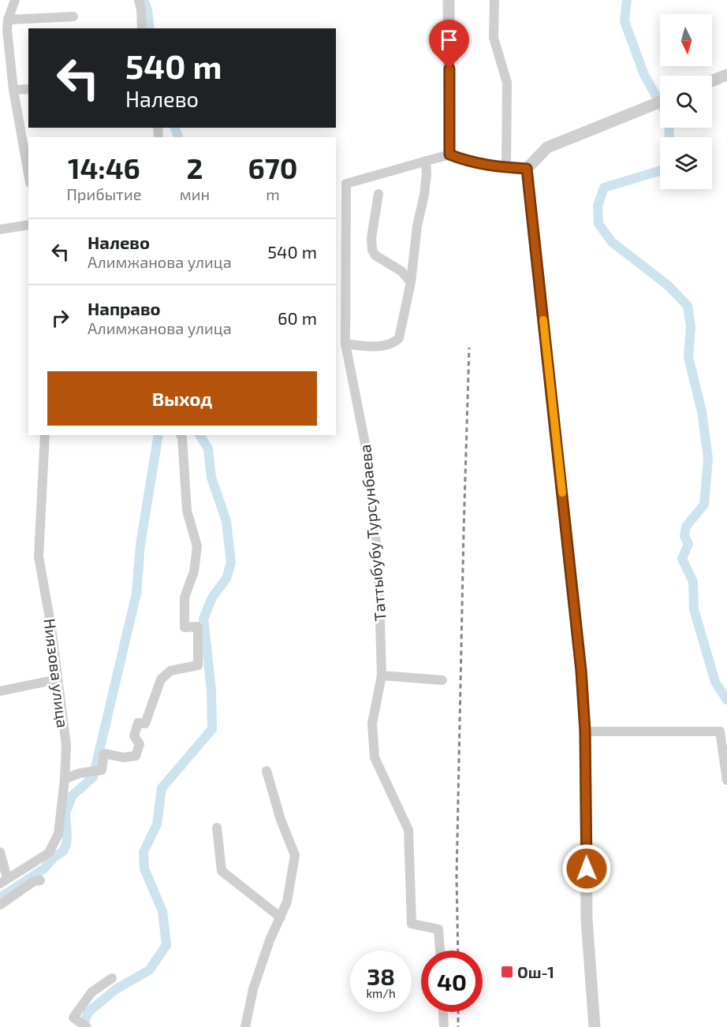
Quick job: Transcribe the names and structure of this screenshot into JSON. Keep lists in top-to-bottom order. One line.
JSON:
{"streets":{"street":["Таттыбубу Турсунбаева","Ниязова улица"]},"places":{"transit":["Ош-1"]},"north":"bottom","page":{"turn":["540 m","Налево"],"eta":["14:46","Прибытие","2","мин","670","m"],"list":[{"name":"Налево","note":"Алимжанова улица","value":"540 m"},{"name":"Направо","note":"Алимжанова улица","value":"60 m"}],"buttons":"Выход","speed":"38 km/h","limit":"40"}}
